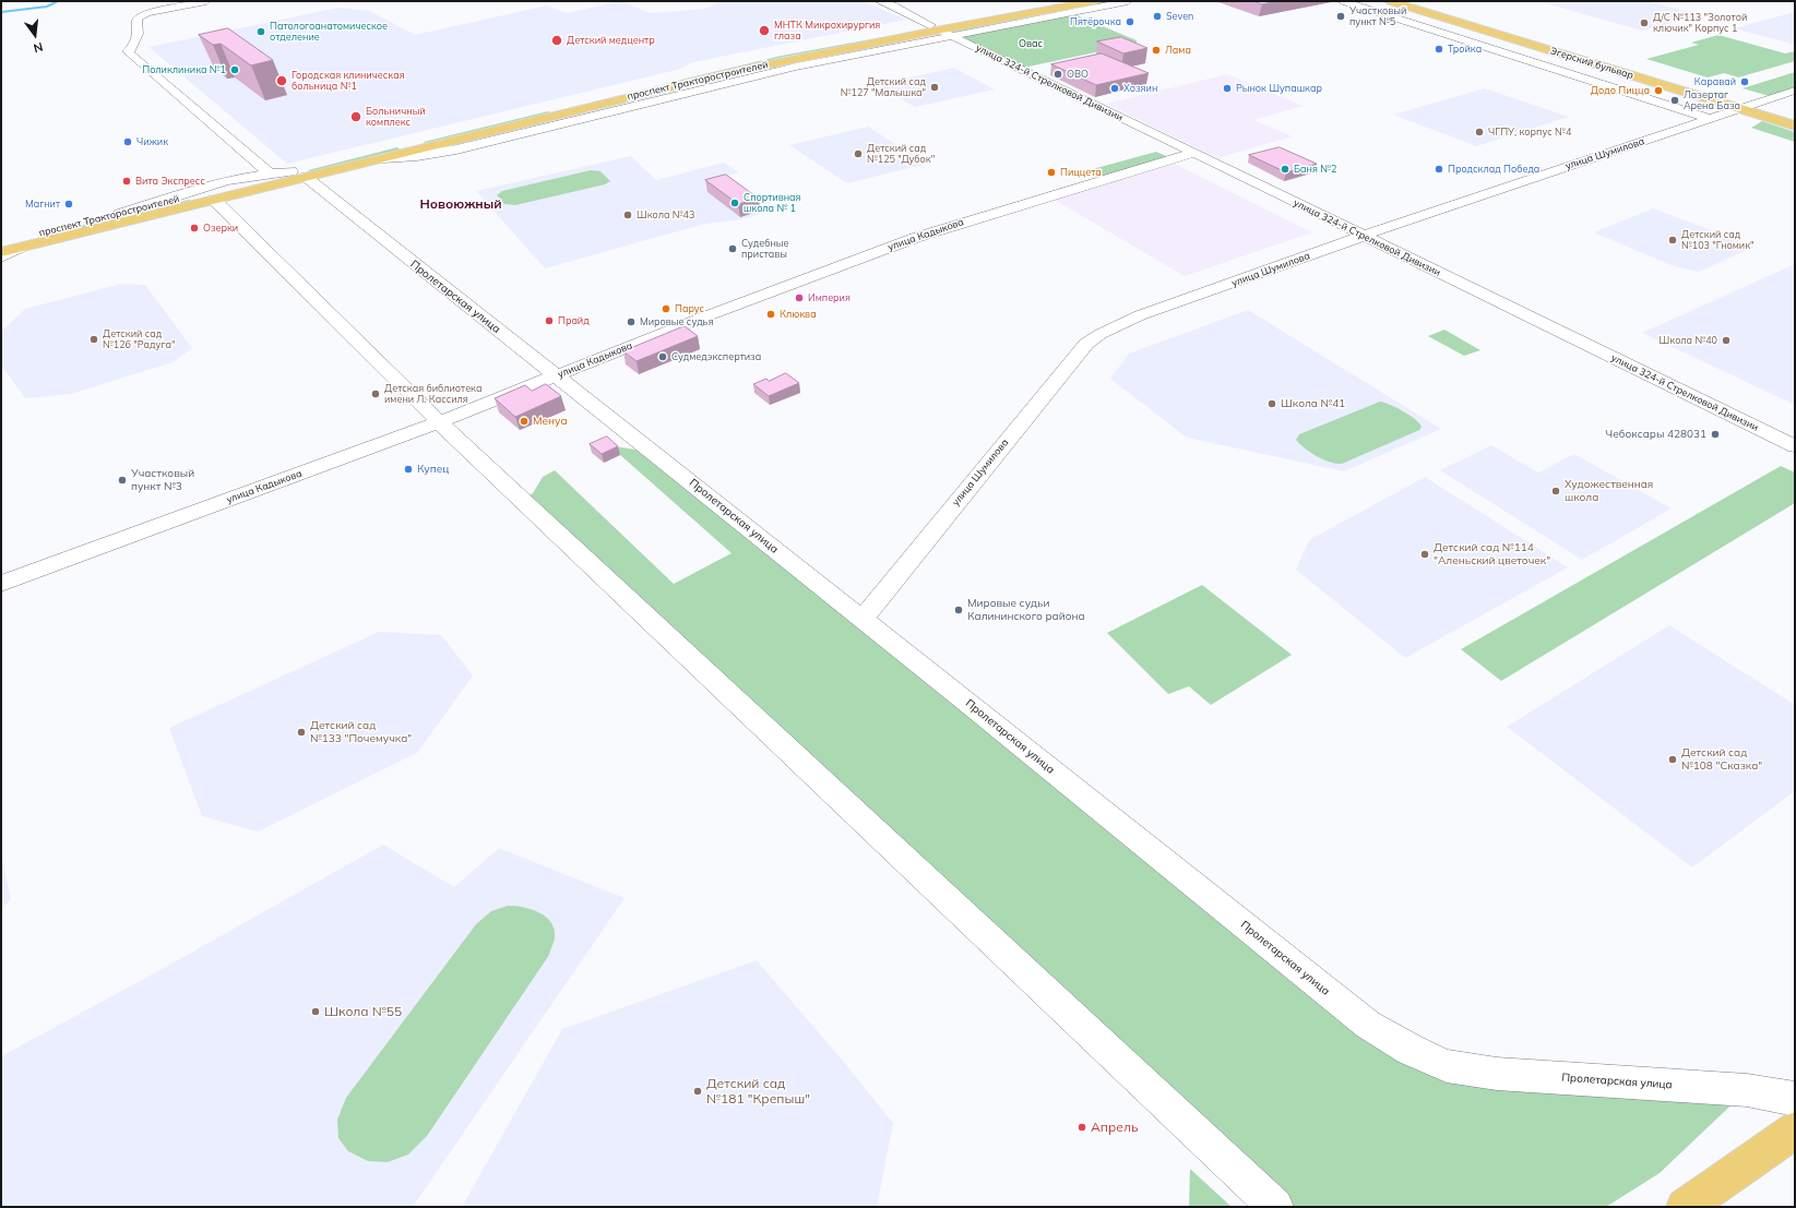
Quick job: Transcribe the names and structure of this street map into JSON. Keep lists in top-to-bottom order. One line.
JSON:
{"streets":{"main road":["Эгерский бульвар","проспект Тракторостроителей"],"street":["улица 324-й Стрелковой Дивизии","улица Шумилова","улица Кадыкова","Пролетарская улица"]},"crossings":[["Эгерский бульвар","улица Шумилова"],["проспект Тракторостроителей","улица 324-й Стрелковой Дивизии"],["проспект Тракторостроителей","Пролетарская улица"],["улица 324-й Стрелковой Дивизии","улица Шумилова"],["улица 324-й Стрелковой Дивизии","улица Кадыкова"],["улица Шумилова","Пролетарская улица"],["улица Кадыкова","Пролетарская улица"]],"districts":["Новоюжный"],"parks":["Овас"],"places":["Seven","Участковый пункт №5","Пятёрочка","Д/С №113 \"Золотой ключик\" Корпус 1","МНТК Микрохирургия глаза","Патологоанатомическое отделение","Детский медцентр","Тройка","Лама","Поликлиника №1","ОВО","Городская клиническая больница №1","Каравай","Детский сад №127 \"Малышка\"","Хозяин","Рынок Шупашкар","Додо Пицца","Лазертаг Арена База","Больничный комплекс","ЧГПУ, корпус №4","Чижик","Детский сад №125 \"Дубок\"","Баня №2","Продсклад Победа","Пиццета","Вита Экспресс","Спортивная школа № 1","Магнит","Школа №43","Озерки","Детский сад №103 \"Гномик\"","Судебные приставы","Империя","Парус","Клюква","Прайд","Мировые судья","Детский сад №126 \"Радуга\"","Школа №40","Судмедэкспертиза","Детская библиотека имени Л. Кассиля","Школа №41","Менуа","Чебоксары 428031","Купец","Участковый пункт №3","Художественная школа","Детский сад №114 \"Аленьский цветочек\"","Мировые судьи Калининского района","Детский сад №133 \"Почемучка\"","Детский сад №108 \"Сказка\"","Школа №55","Детский сад №181 \"Крепыш\"","Апрель"],"north":"bottom"}
